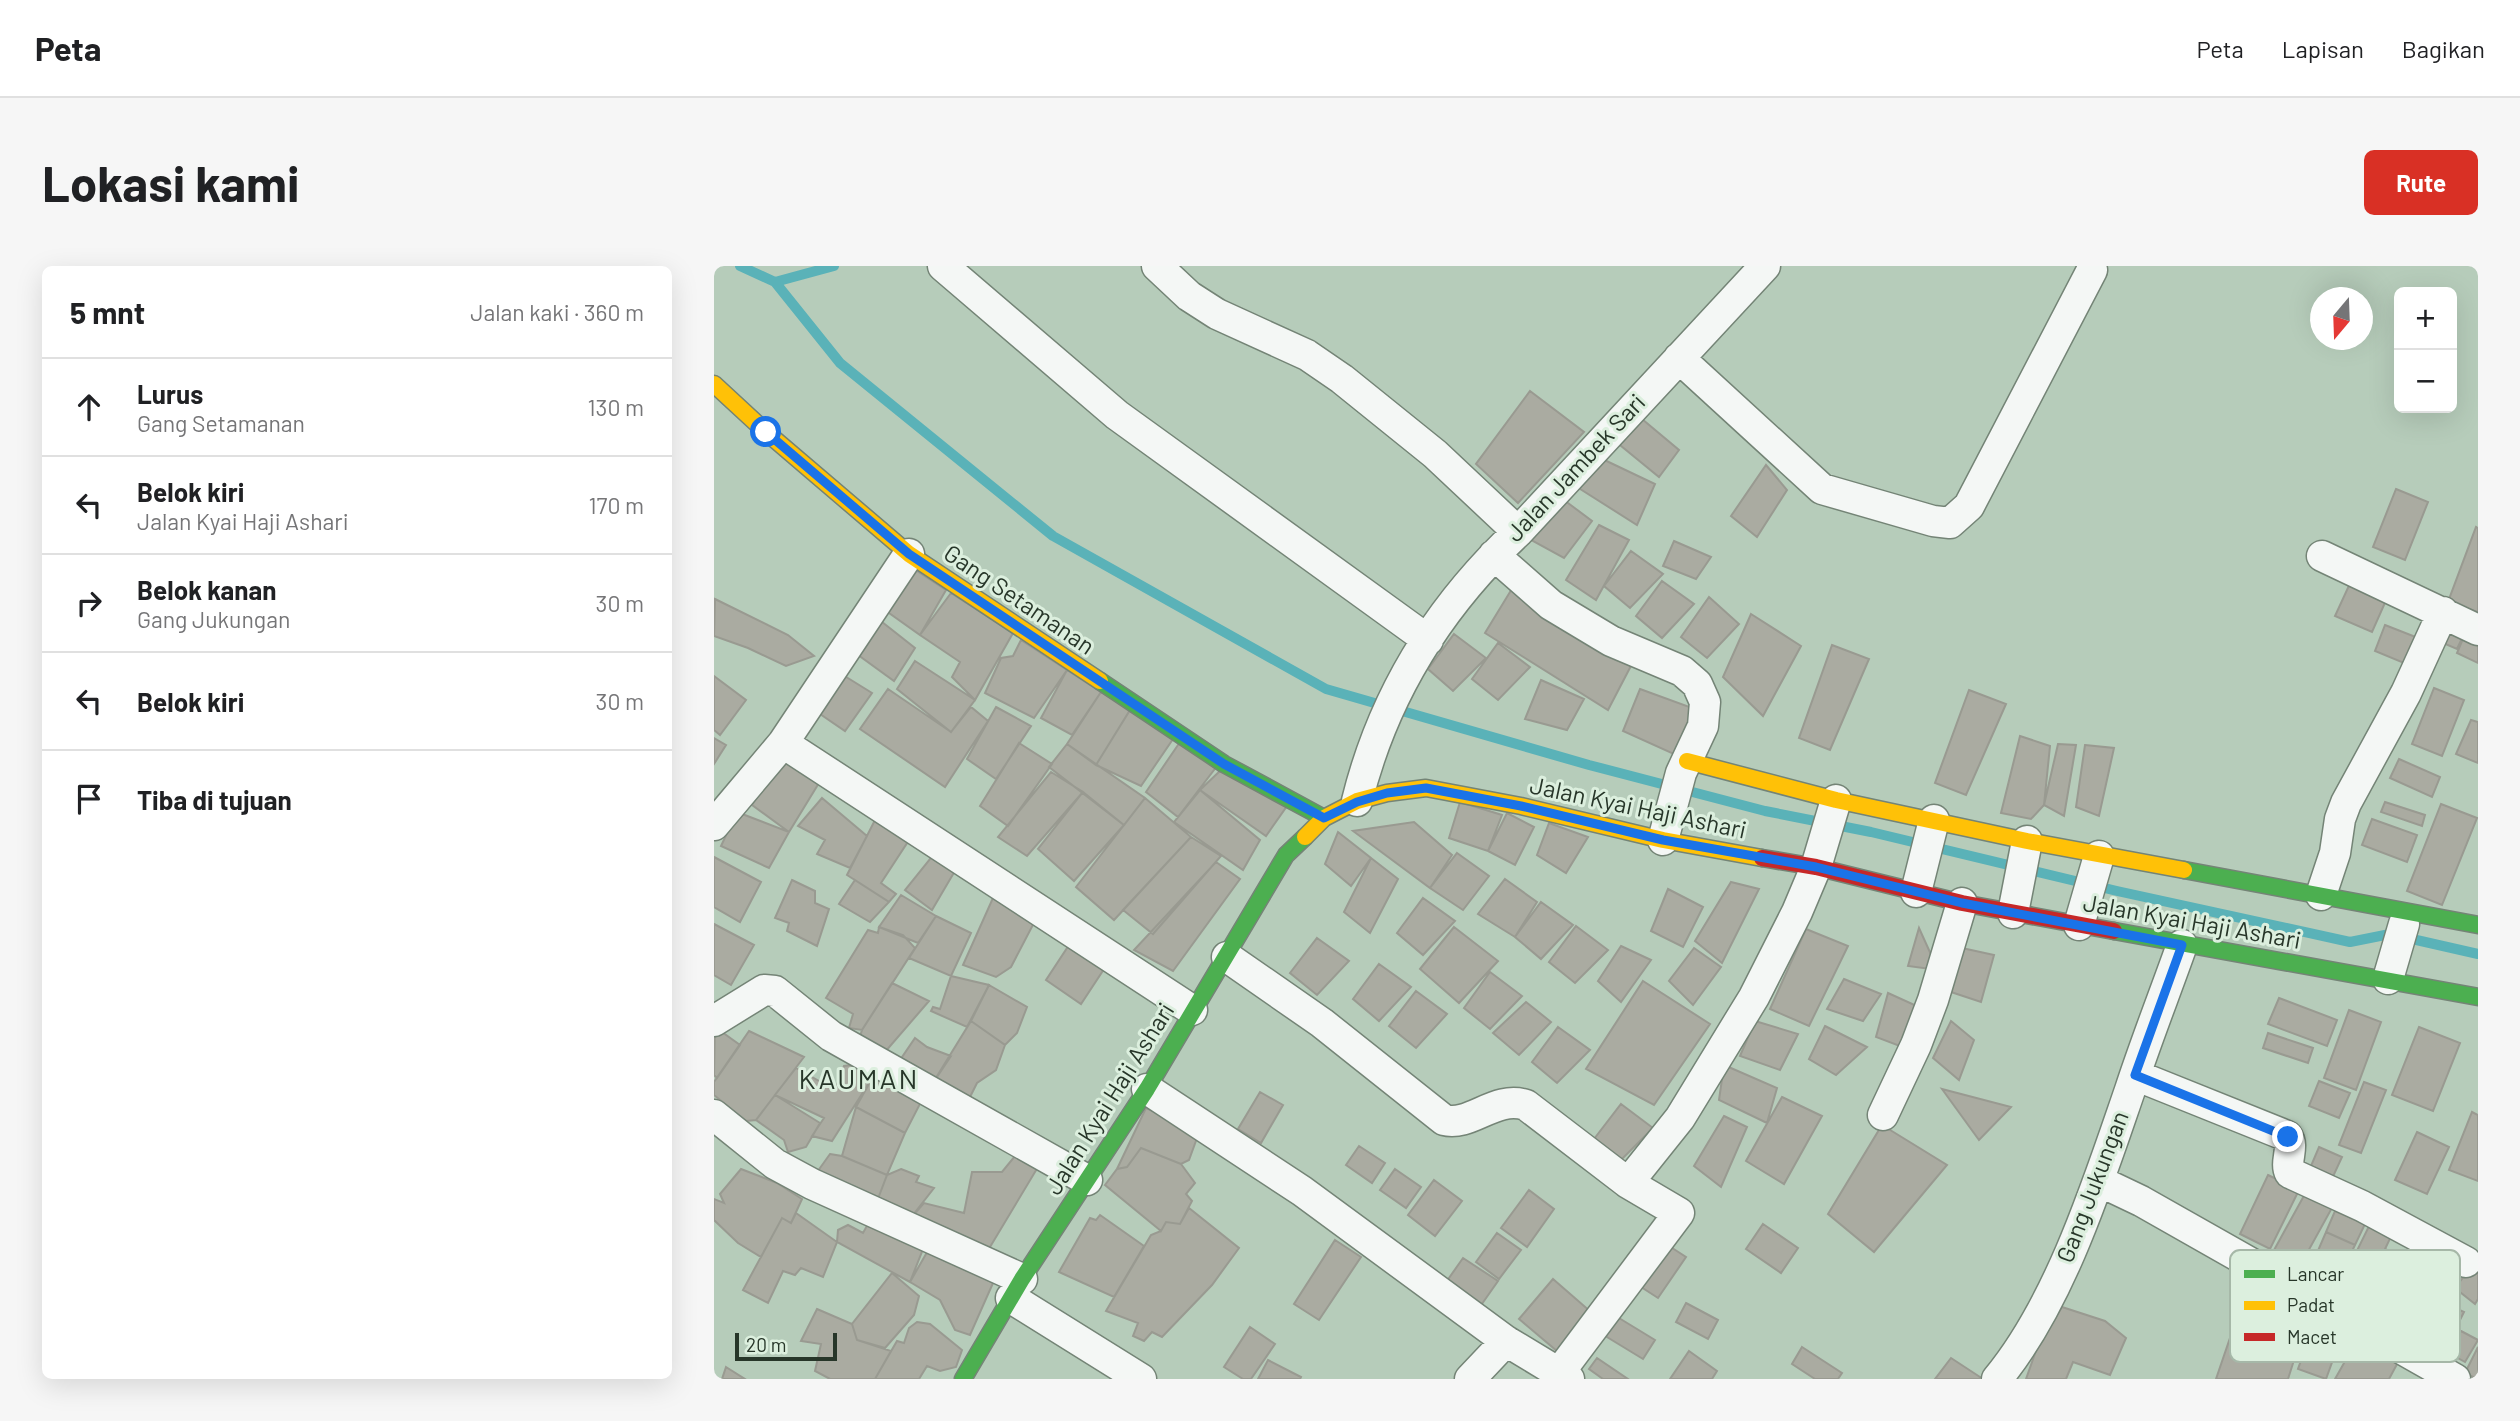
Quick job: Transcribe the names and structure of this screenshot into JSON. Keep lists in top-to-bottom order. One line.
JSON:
{"streets":{"main road":["Gang Setamanan","Jalan Kyai Haji Ashari"],"street":["Jalan Jambek Sari","Gang Jukungan"]},"crossings":[["Jalan Jambek Sari","Jalan Kyai Haji Ashari"],["Gang Setamanan","Jalan Kyai Haji Ashari"],["Jalan Kyai Haji Ashari","Gang Jukungan"]],"districts":["KAUMAN"],"legend":["Lancar","Padat","Macet"],"scale_bar":"20 m","north":"bottom","page":{"header":"Peta","nav":["Peta","Lapisan","Bagikan"],"buttons":"Rute","title":"Lokasi kami","heading":["5 mnt","Jalan kaki · 360 m"],"map_buttons":["+","−"],"list":[["Lurus","Gang Setamanan","130 m"],["Belok kiri","Jalan Kyai Haji Ashari","170 m"],["Belok kanan","Gang Jukungan","30 m"],["Belok kiri","30 m"],"Tiba di tujuan"],"scale":"20 m"}}
